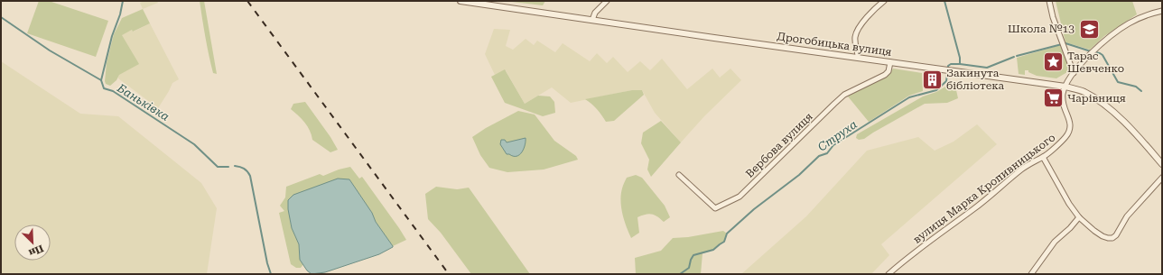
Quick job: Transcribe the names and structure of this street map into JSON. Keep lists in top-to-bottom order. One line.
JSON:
{"streets":{"street":["Дрогобицька вулиця","Вербова вулиця","вулиця Марка Кропивницького"]},"crossings":[["Дрогобицька вулиця","Вербова вулиця"],["Дрогобицька вулиця","вулиця Марка Кропивницького"]],"water":["Баньківка","Струха"],"places":{"school or university":["Школа №13"],"place":["Тарас Шевченко"],"building":["Закинута бібліотека"],"supermarket":["Чарівниця"]},"north":"bottom right"}
